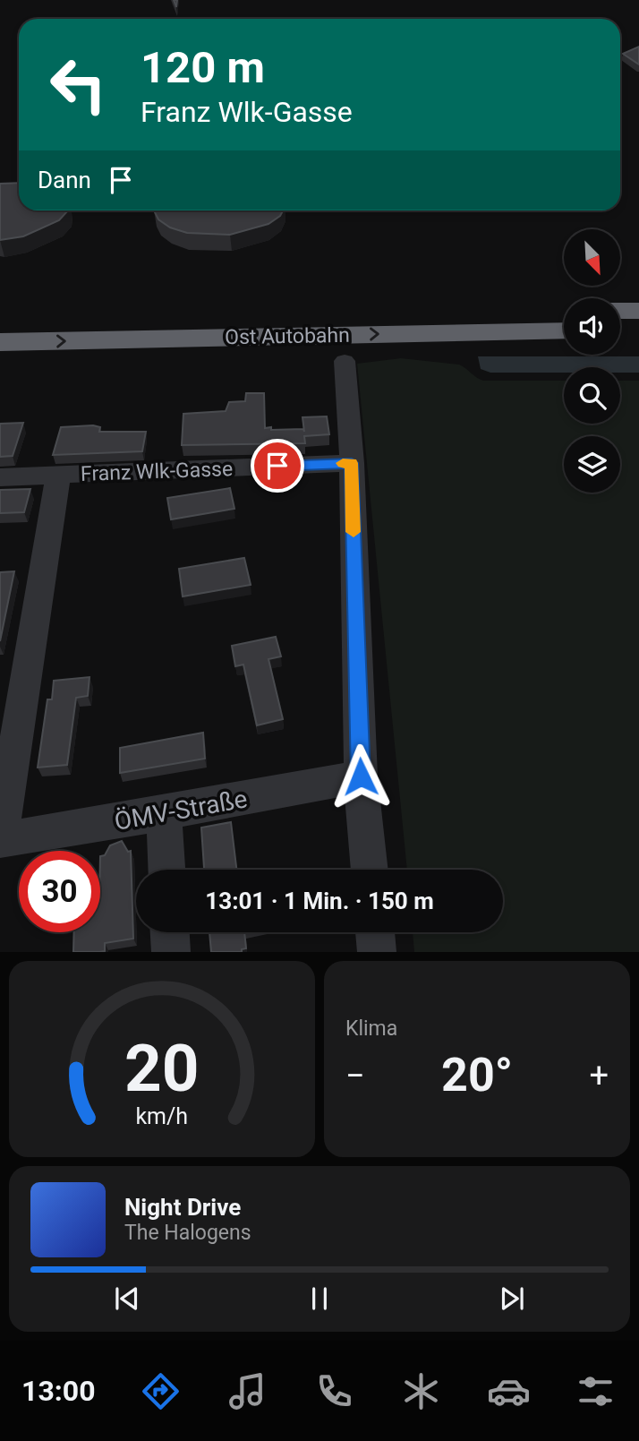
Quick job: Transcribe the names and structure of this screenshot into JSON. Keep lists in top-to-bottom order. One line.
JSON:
{"streets":{"highway":["Ost Autobahn"],"street":["Franz Wlk-Gasse","ÖMV-Straße"]},"north":"bottom right","page":{"turn":["120 m","Franz Wlk-Gasse"],"then":"Dann","limit":"30","trip":"13:01 · 1 Min. · 150 m","tile":"Klima","heat":["−","20°","+"],"song":["Night Drive","The Halogens"],"tabs":"13:00","gauge":["20","km/h"]}}
